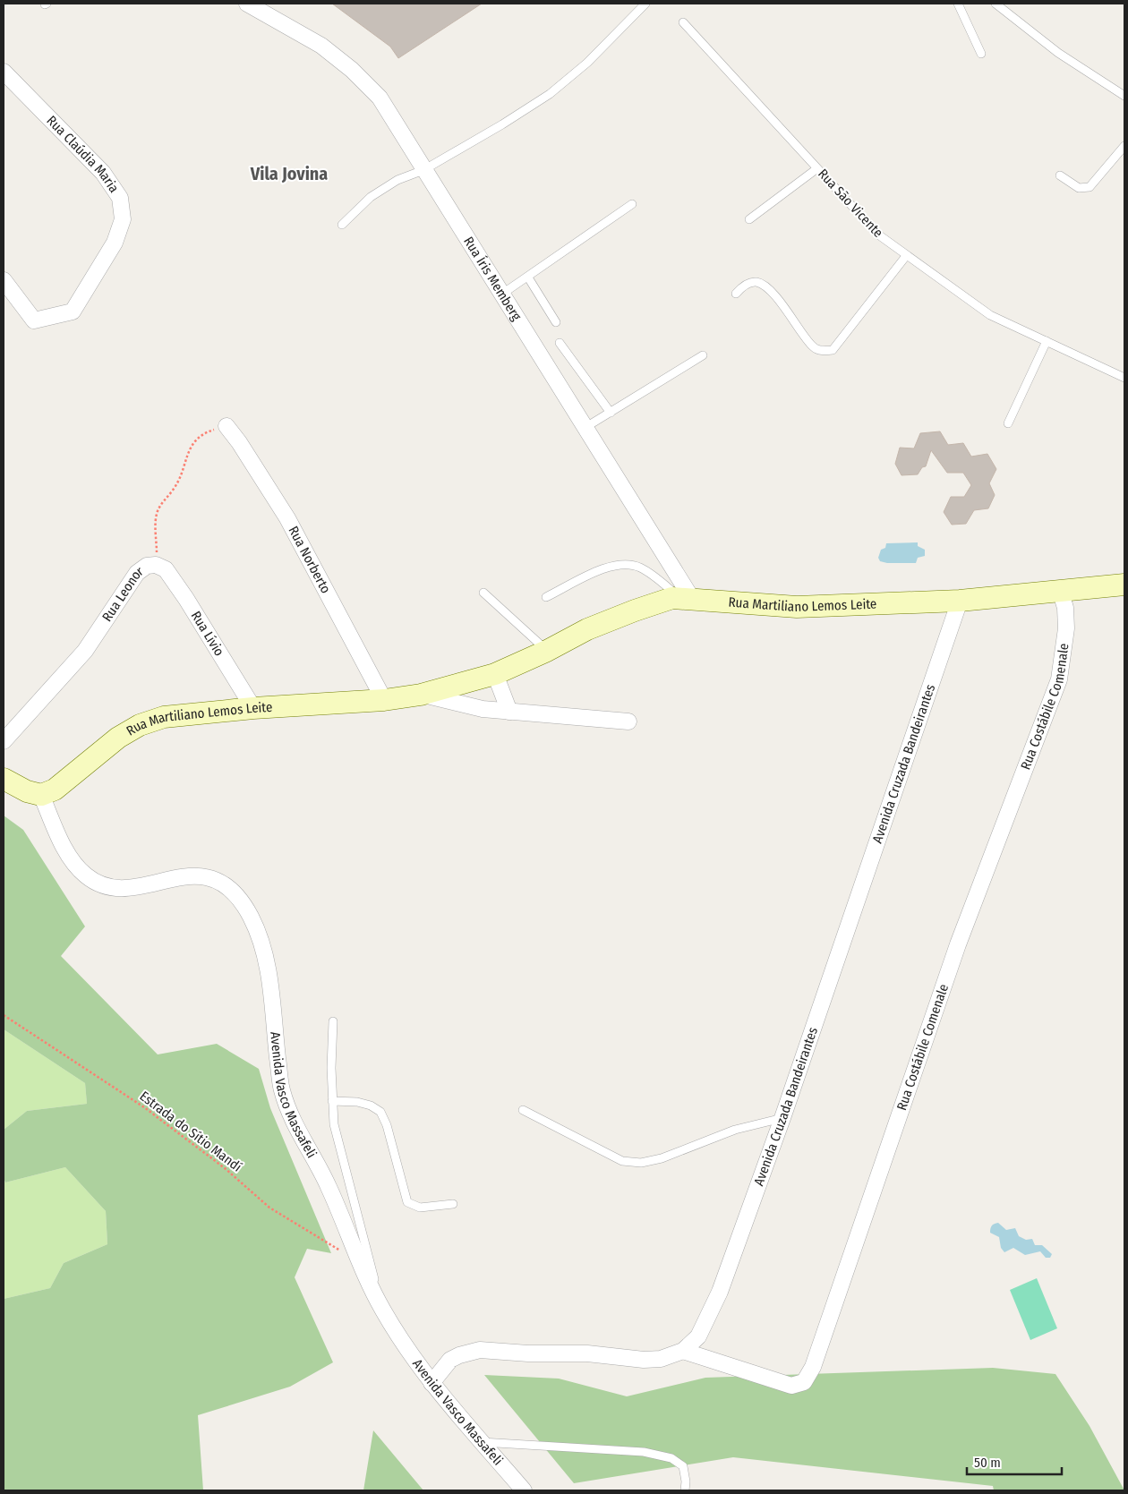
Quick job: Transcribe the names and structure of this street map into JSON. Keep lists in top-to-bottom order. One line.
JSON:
{"streets":{"street":["Rua Claúdia Maria","Rua Íris Memberg","Rua Norberto","Rua Leonor","Rua Martiliano Lemos Leite","Rua Lívio","Rua Costábile Comenale","Avenida Cruzada Bandeirantes","Avenida Vasco Massafeli"],"lane":["Rua São Vicente"],"path":["Estrada do Sítio Mandí"]},"crossings":[["Rua Íris Memberg","Rua Martiliano Lemos Leite"],["Rua Norberto","Rua Leonor"],["Rua Norberto","Rua Martiliano Lemos Leite"],["Rua Leonor","Rua Lívio"],["Rua Martiliano Lemos Leite","Rua Lívio"],["Rua Martiliano Lemos Leite","Rua Costábile Comenale"],["Rua Martiliano Lemos Leite","Avenida Cruzada Bandeirantes"],["Rua Martiliano Lemos Leite","Avenida Vasco Massafeli"],["Rua Costábile Comenale","Avenida Cruzada Bandeirantes"],["Avenida Cruzada Bandeirantes","Avenida Vasco Massafeli"],["Avenida Vasco Massafeli","Estrada do Sítio Mandí"]],"districts":["Vila Jovina"],"scale_bar":"50 m"}
